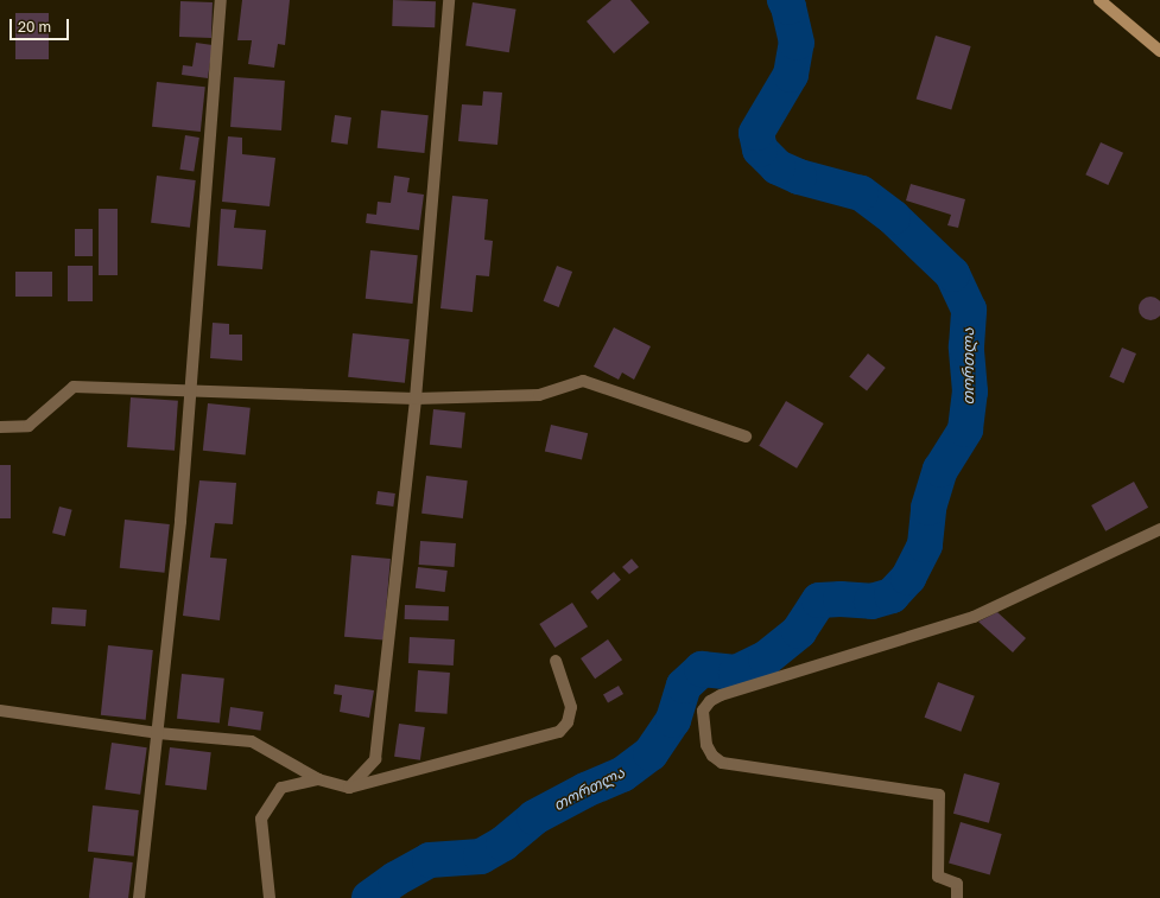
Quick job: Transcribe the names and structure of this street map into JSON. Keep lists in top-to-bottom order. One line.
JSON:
{"water":["თორთლა"],"scale_bar":"20 m"}
